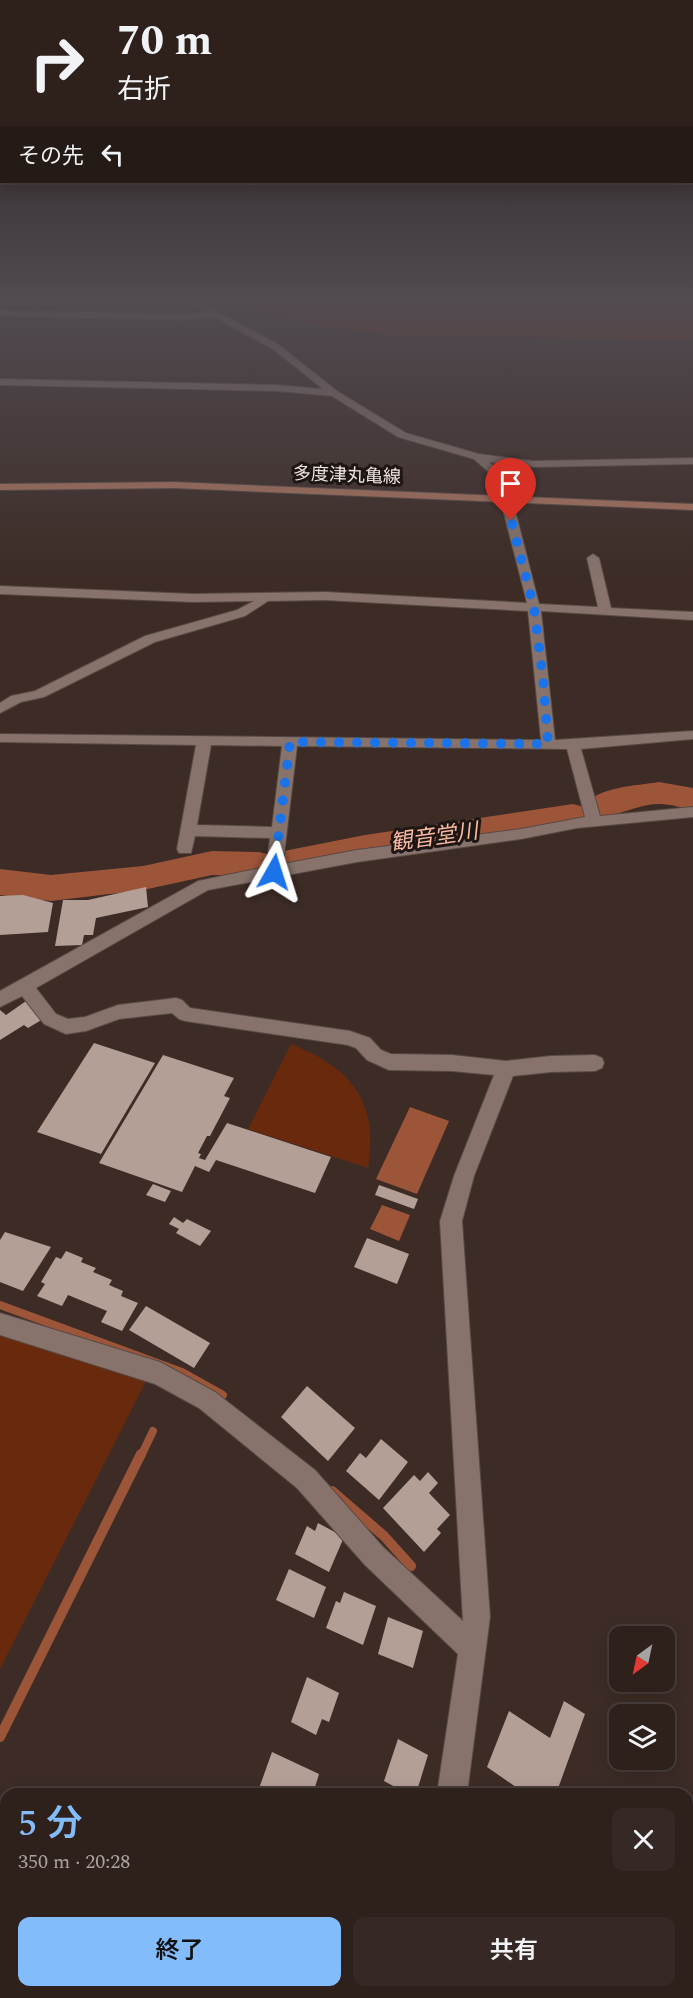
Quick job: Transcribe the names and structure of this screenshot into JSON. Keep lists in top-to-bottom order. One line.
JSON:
{"streets":{"main road":["多度津丸亀線"]},"water":["観音堂川"],"north":"bottom left","page":{"turn":["70 m","右折"],"then":"その先","heading":["5 分","350 m · 20:28"],"buttons":["終了","共有"]}}
